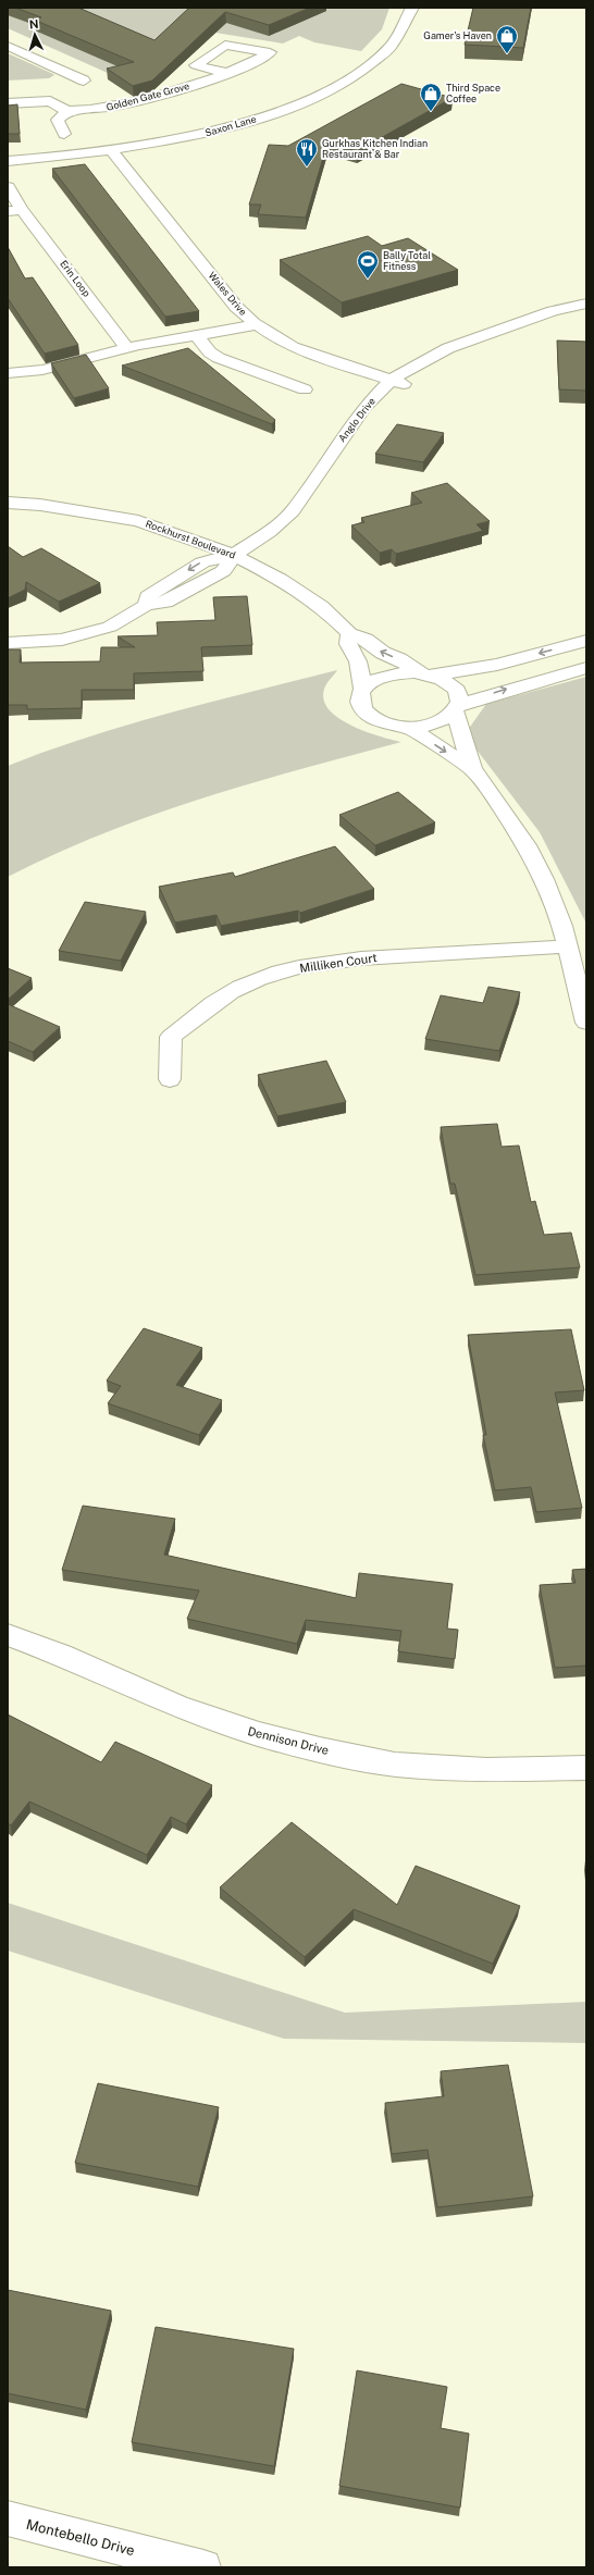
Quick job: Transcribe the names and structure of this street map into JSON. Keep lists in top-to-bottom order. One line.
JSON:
{"streets":{"street":["Golden Gate Grove","Saxon Lane","Erin Loop","Wales Drive","Anglo Drive","Rockhurst Boulevard","Milliken Court","Dennison Drive","Montebello Drive"]},"crossings":[["Saxon Lane","Wales Drive"],["Wales Drive","Anglo Drive"],["Anglo Drive","Rockhurst Boulevard"]],"places":{"shop":["Gamer's Haven","Third Space Coffee"],"restaurant":["Gurkhas Kitchen Indian Restaurant & Bar"],"sports":["Bally Total Fitness"]},"north":"top"}
